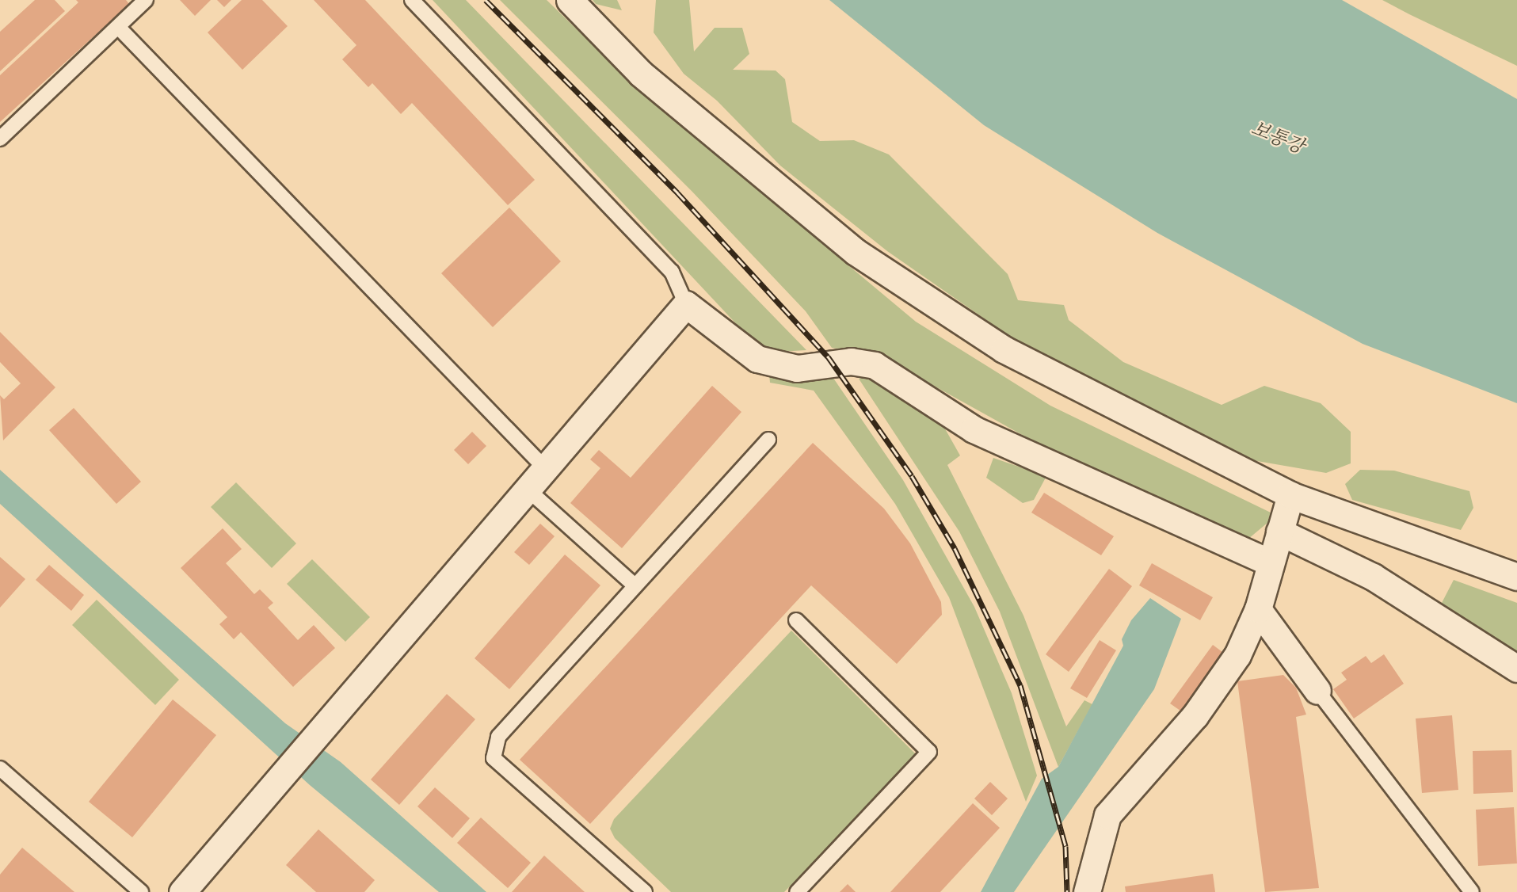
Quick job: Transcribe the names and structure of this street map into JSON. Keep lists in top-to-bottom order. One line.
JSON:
{"water":["보통강"]}
